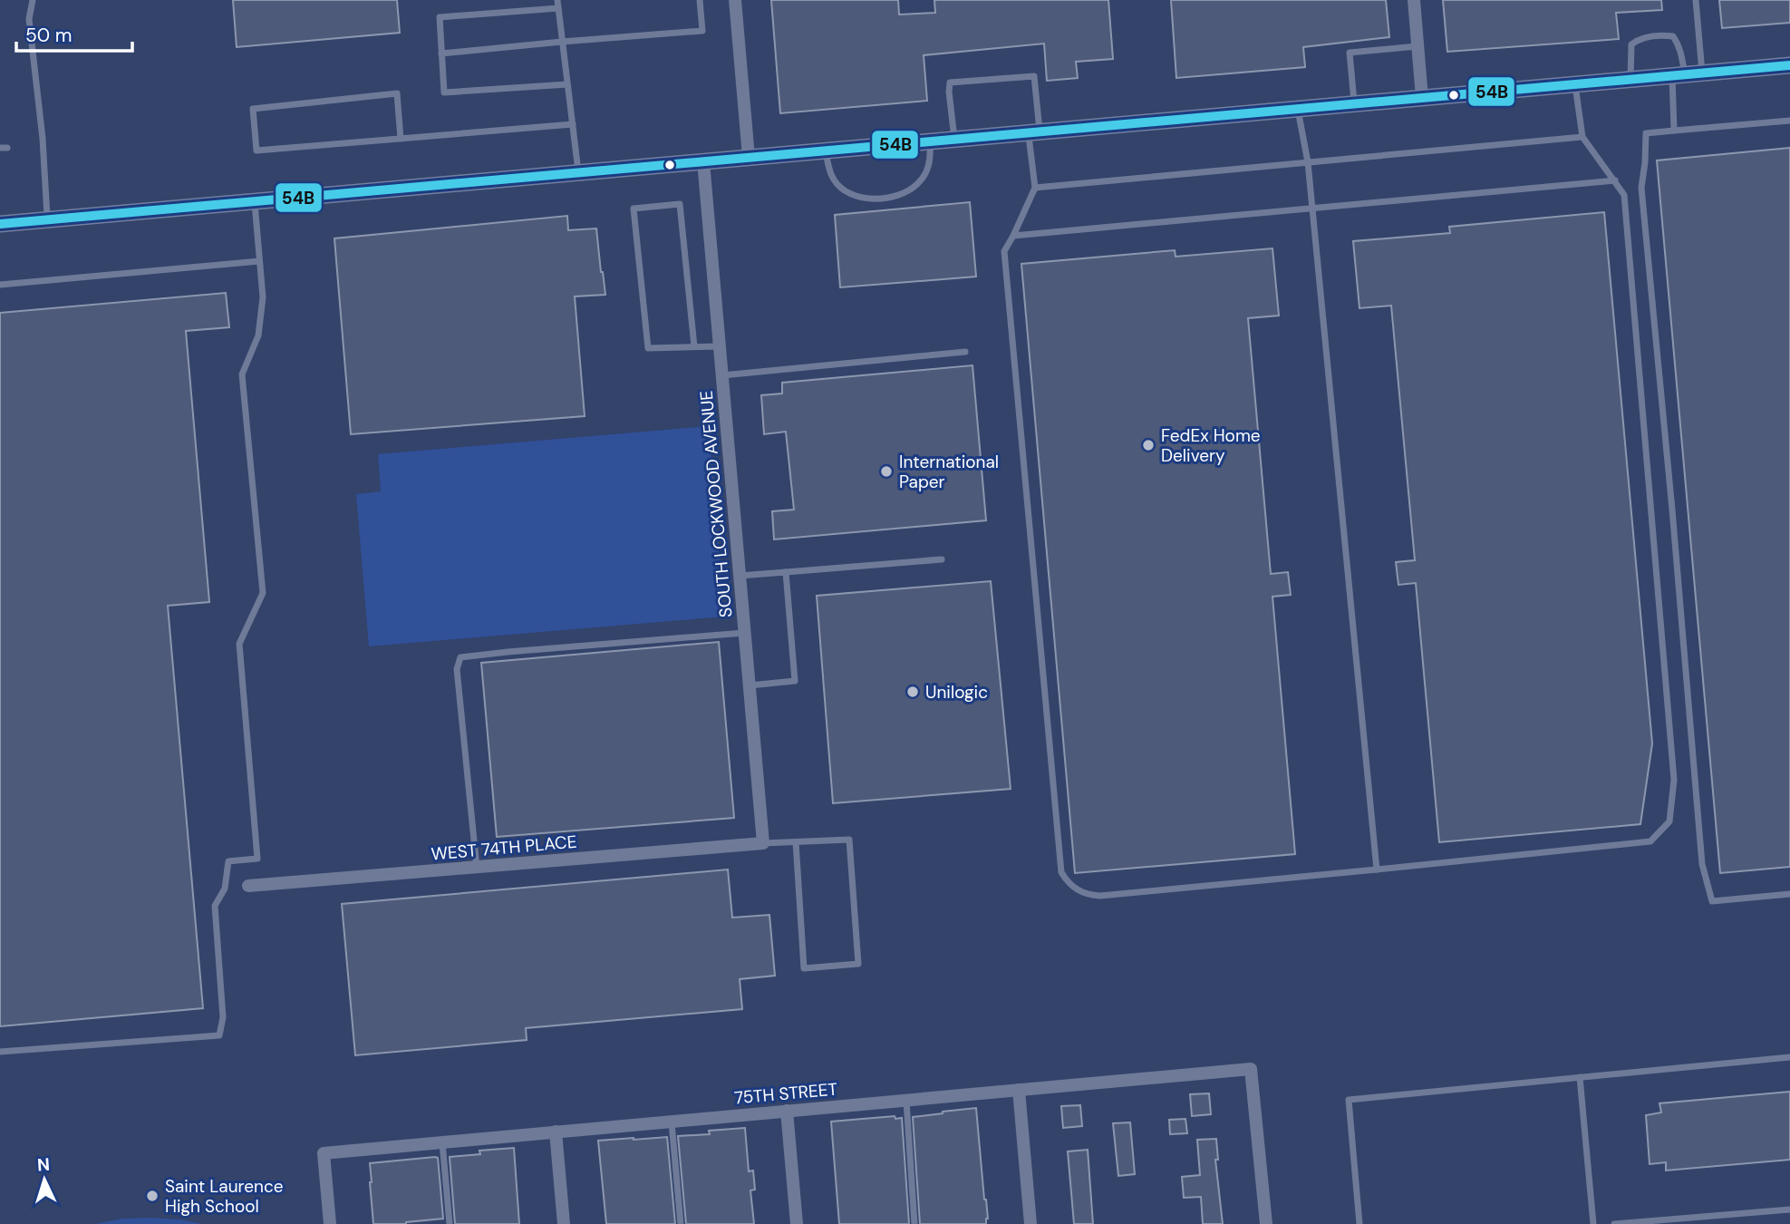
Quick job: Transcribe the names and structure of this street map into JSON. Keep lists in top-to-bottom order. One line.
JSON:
{"streets":{"street":["SOUTH LOCKWOOD AVENUE","WEST 74TH PLACE","75TH STREET"]},"crossings":[["SOUTH LOCKWOOD AVENUE","WEST 74TH PLACE"]],"places":["FedEx Home Delivery","International Paper","Unilogic","Saint Laurence High School"],"lines":["transit line 54B"],"scale_bar":"50 m","north":"top"}
